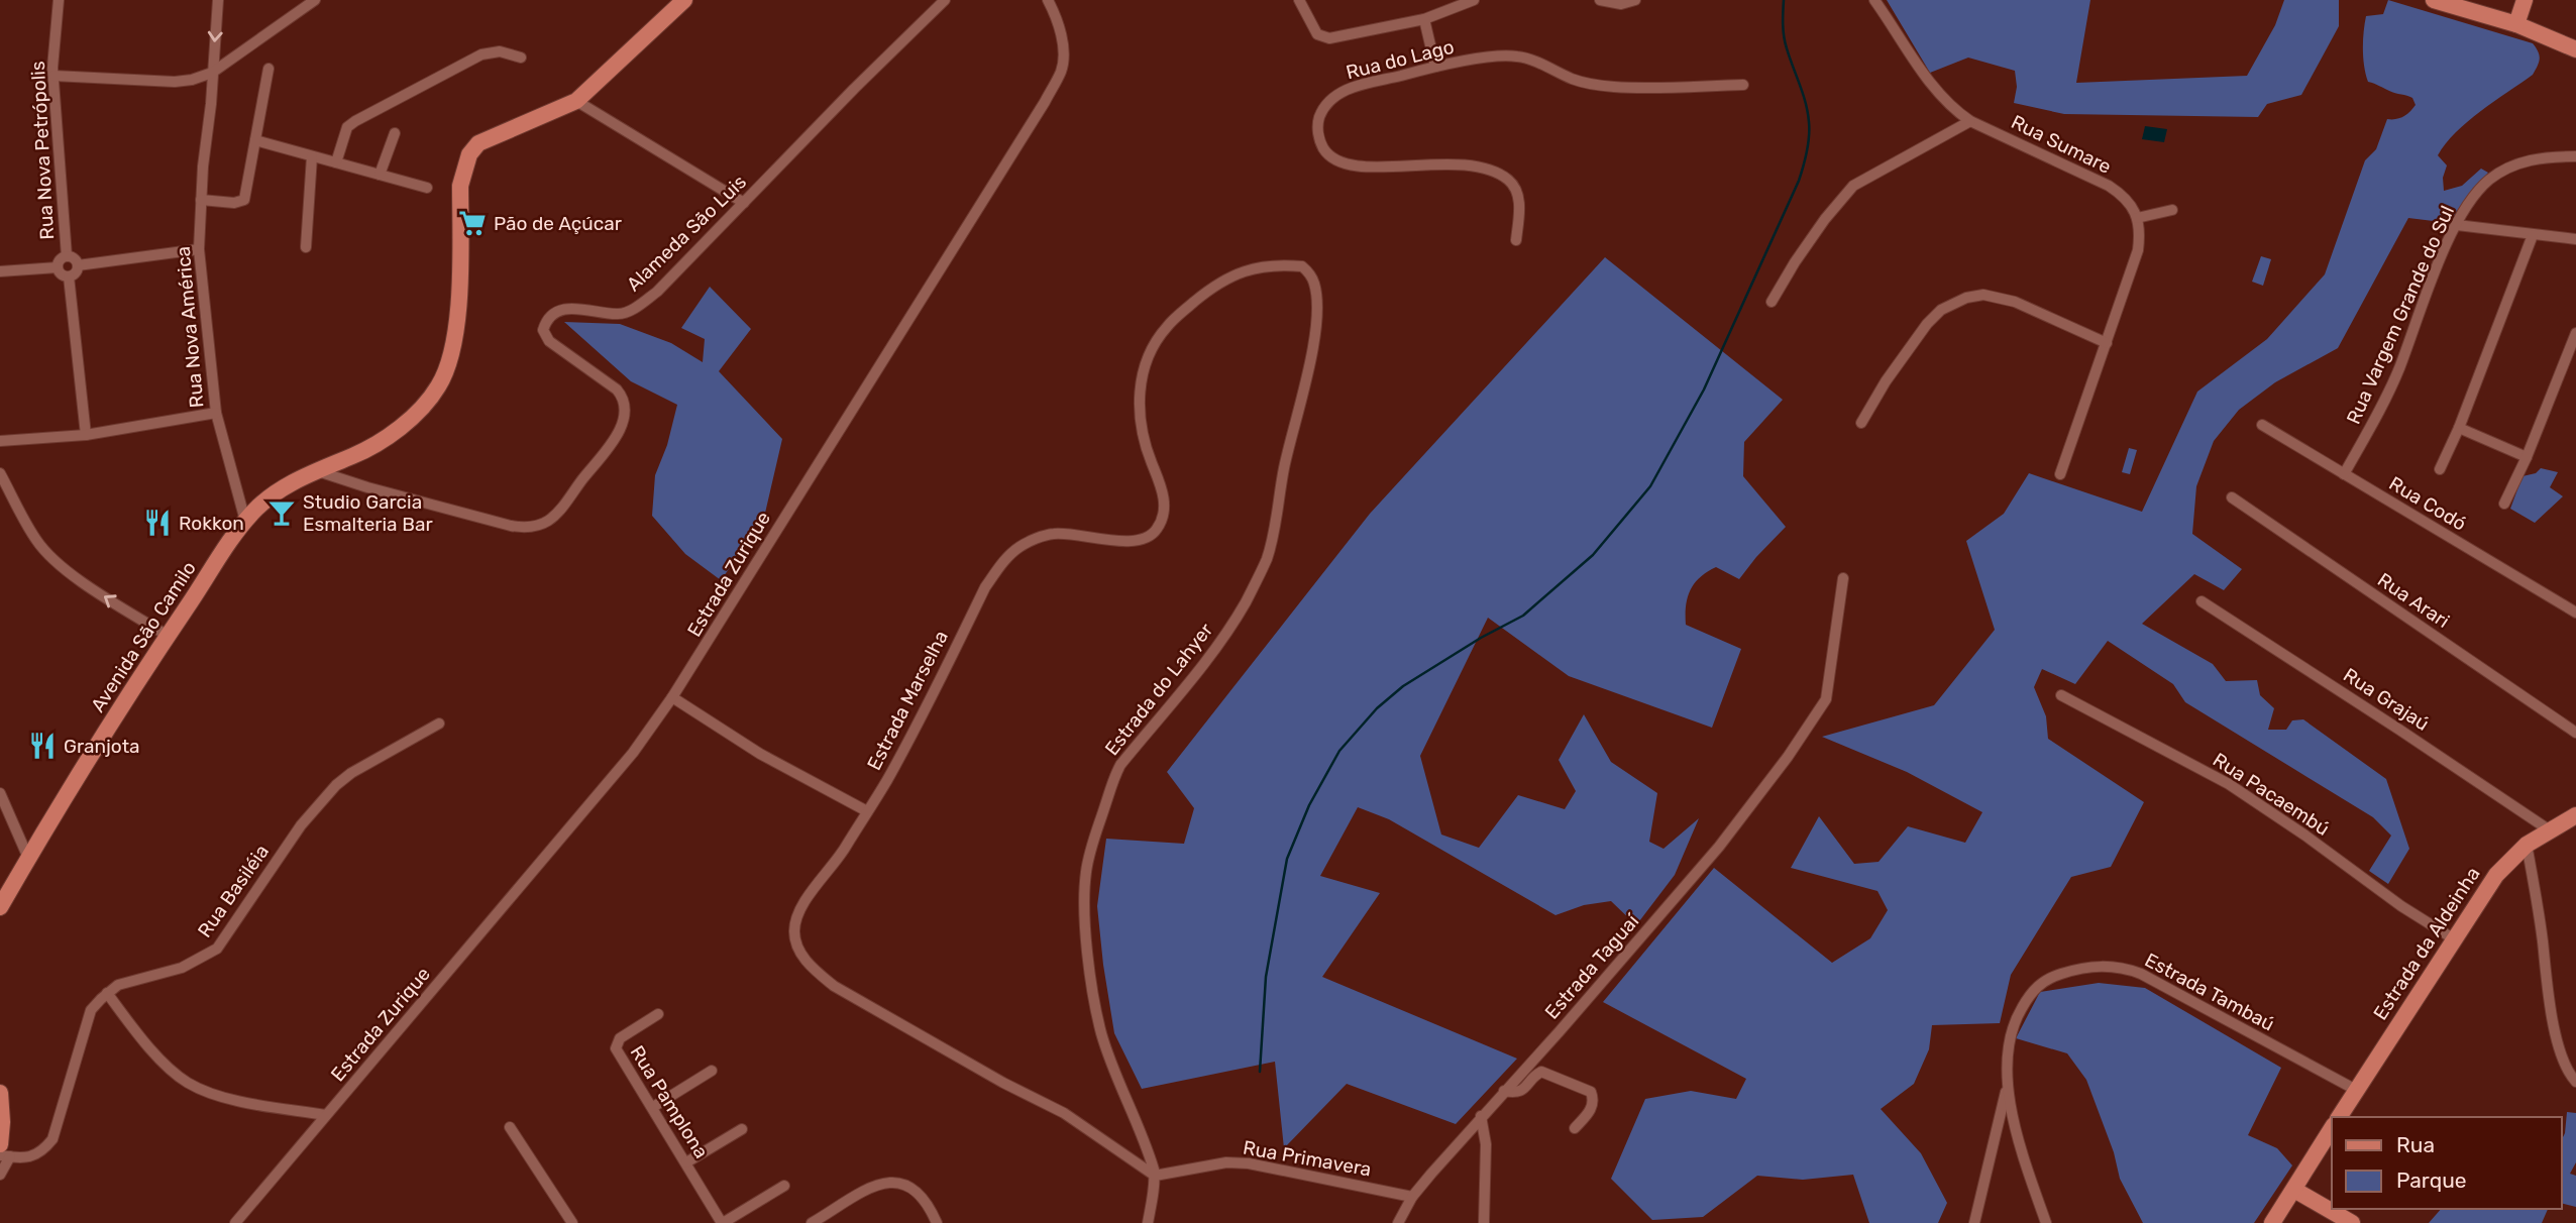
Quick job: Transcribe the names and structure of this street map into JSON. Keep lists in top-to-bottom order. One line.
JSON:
{"streets":{"main road":["Avenida São Camilo","Estrada da Aldeinha"],"street":["Rua do Lago","Rua Sumare","Rua Nova Petrópolis","Alameda São Luis","Rua Vargem Grande do Sul","Rua Nova América","Rua Codó","Estrada Zurique","Rua Arari","Estrada do Lahyer","Rua Grajaú","Estrada Marselha","Rua Pacaembú","Rua Basiléia","Estrada Taguaí","Estrada Tambaú","Rua Pamplona","Rua Primavera"]},"crossings":[["Alameda São Luis","Avenida São Camilo"],["Rua Vargem Grande do Sul","Rua Codó"],["Rua Nova América","Avenida São Camilo"],["Estrada do Lahyer","Estrada Marselha"],["Estrada do Lahyer","Rua Primavera"],["Rua Grajaú","Estrada da Aldeinha"],["Estrada Marselha","Rua Primavera"],["Rua Pacaembú","Estrada da Aldeinha"],["Estrada da Aldeinha","Estrada Tambaú"],["Estrada Taguaí","Rua Primavera"]],"places":{"supermarket":["Pão de Açúcar"],"bar":["Studio Garcia Esmalteria Bar"],"restaurant":["Rokkon","Granjota"]},"legend":["Rua","Parque"]}
